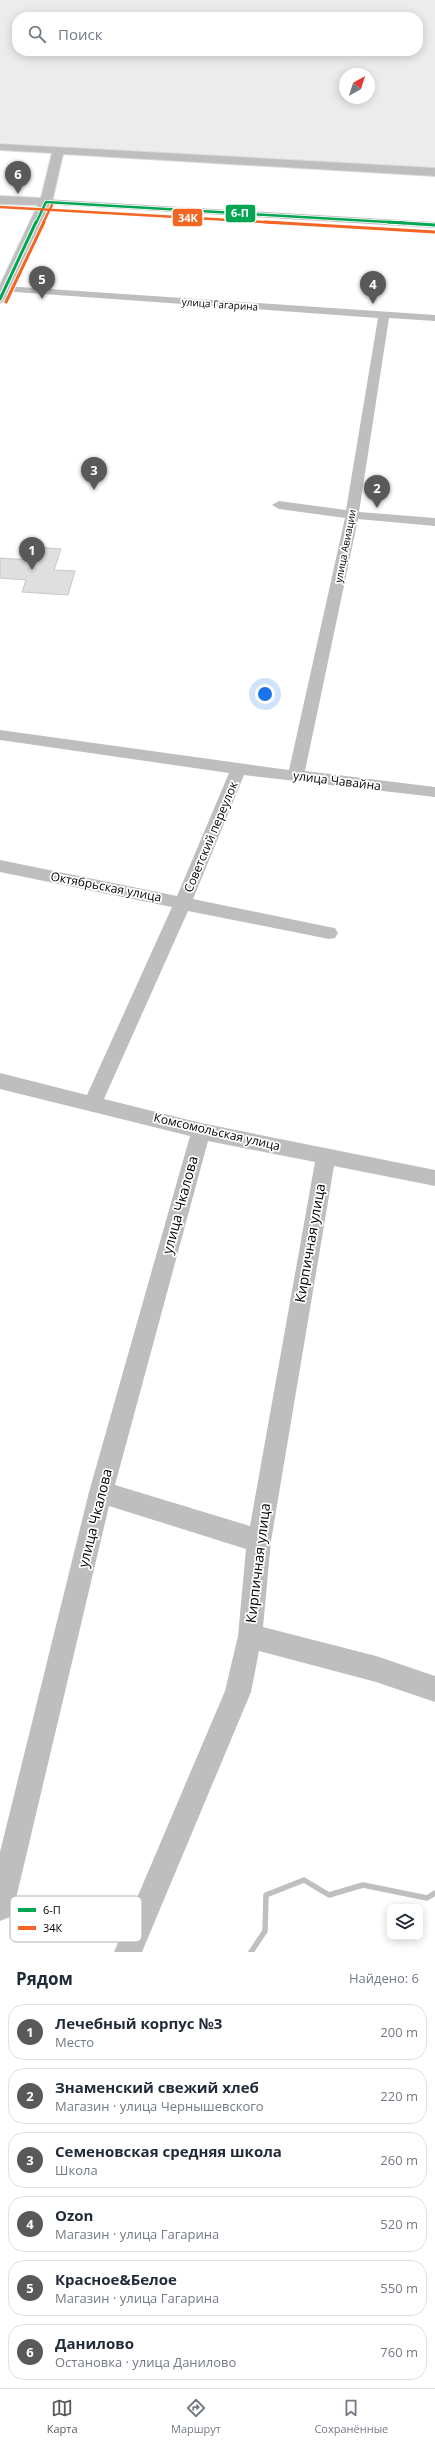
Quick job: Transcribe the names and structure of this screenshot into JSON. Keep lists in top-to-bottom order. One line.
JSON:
{"streets":{"street":["улица Гагарина","улица Авиации","улица Чавайна","Советский переулок","Октябрьская улица","Комсомольская улица","улица Чкалова","Кирпичная улица"]},"crossings":[["улица Гагарина","улица Авиации"],["улица Авиации","улица Чавайна"],["улица Чавайна","Советский переулок"],["Советский переулок","Октябрьская улица"],["Советский переулок","Комсомольская улица"],["Комсомольская улица","улица Чкалова"],["Комсомольская улица","Кирпичная улица"]],"lines":["transit line 6-П","transit line 34К"],"legend":["6-П","34К"],"north":"top right","page":{"search":"Поиск","pins":["6","5","4","3","2","1"],"heading":["Рядом","Найдено: 6"],"list":[{"mark":"1","name":"Лечебный корпус №3","note":"Место","value":"200 m"},{"mark":"2","name":"Знаменский свежий хлеб","note":"Магазин · улица Чернышевского","value":"220 m"},{"mark":"3","name":"Семеновская средняя школа","note":"Школа","value":"260 m"},{"mark":"4","name":"Ozon","note":"Магазин · улица Гагарина","value":"520 m"},{"mark":"5","name":"Красное&Белое","note":"Магазин · улица Гагарина","value":"550 m"},{"mark":"6","name":"Данилово","note":"Остановка · улица Данилово","value":"760 m"}],"nav":["Карта","Маршрут","Сохранённые"]}}
